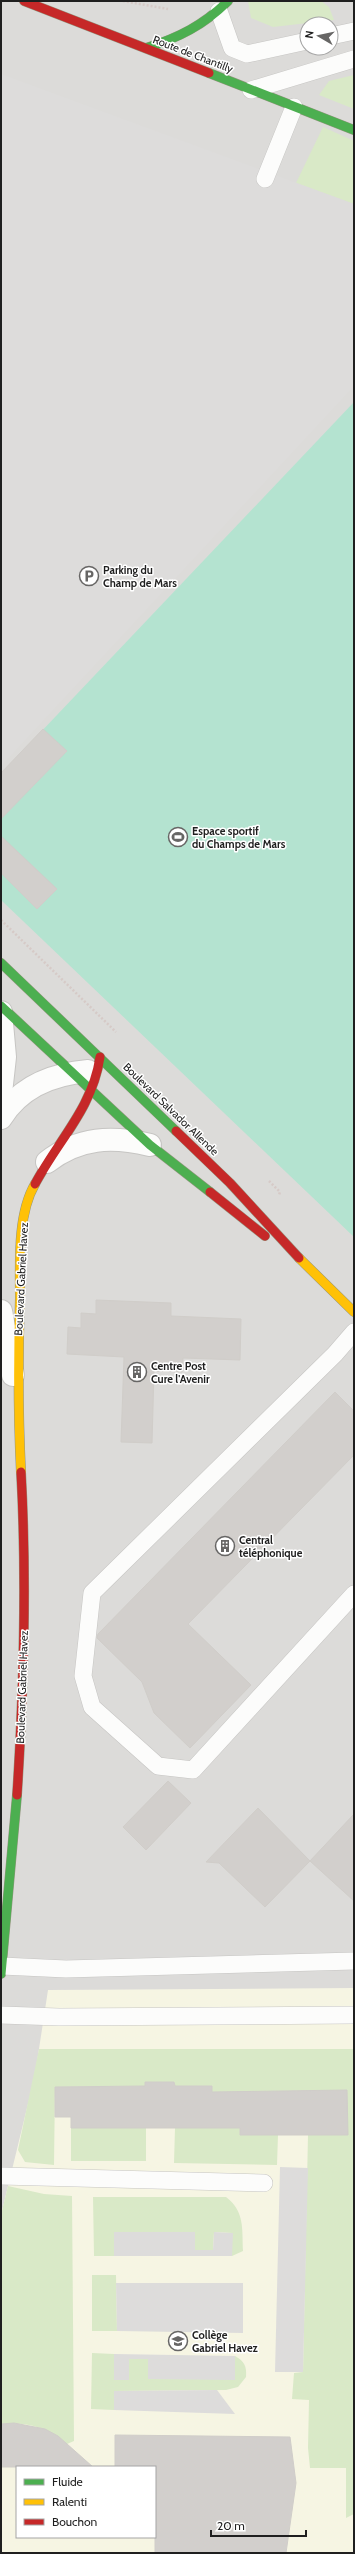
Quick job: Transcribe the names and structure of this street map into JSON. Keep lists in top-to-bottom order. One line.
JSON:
{"streets":{"main road":["Route de Chantilly","Boulevard Salvador Allende","Boulevard Gabriel Havez"]},"crossings":[["Boulevard Salvador Allende","Boulevard Gabriel Havez"]],"places":{"parking":["Parking du Champ de Mars"],"sports":["Espace sportif du Champs de Mars"],"building":["Centre Post Cure l'Avenir","Central téléphonique"],"school or university":["Collège Gabriel Havez"]},"legend":["Fluide","Ralenti","Bouchon"],"scale_bar":"20 m","north":"left"}
